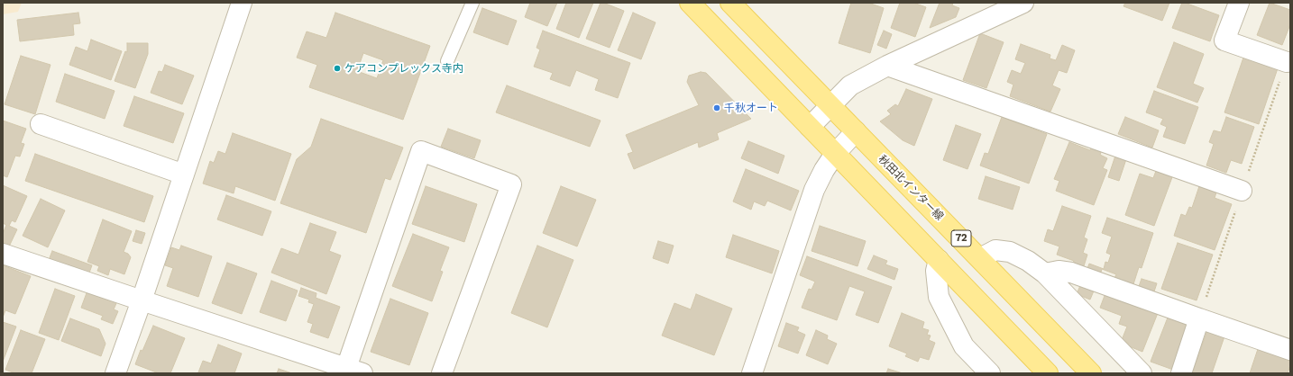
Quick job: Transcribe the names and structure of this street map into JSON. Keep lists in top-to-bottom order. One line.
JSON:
{"streets":{"main road":["秋田北インター線","72"]},"places":["ケアコンプレックス寺内","千秋オート"]}
